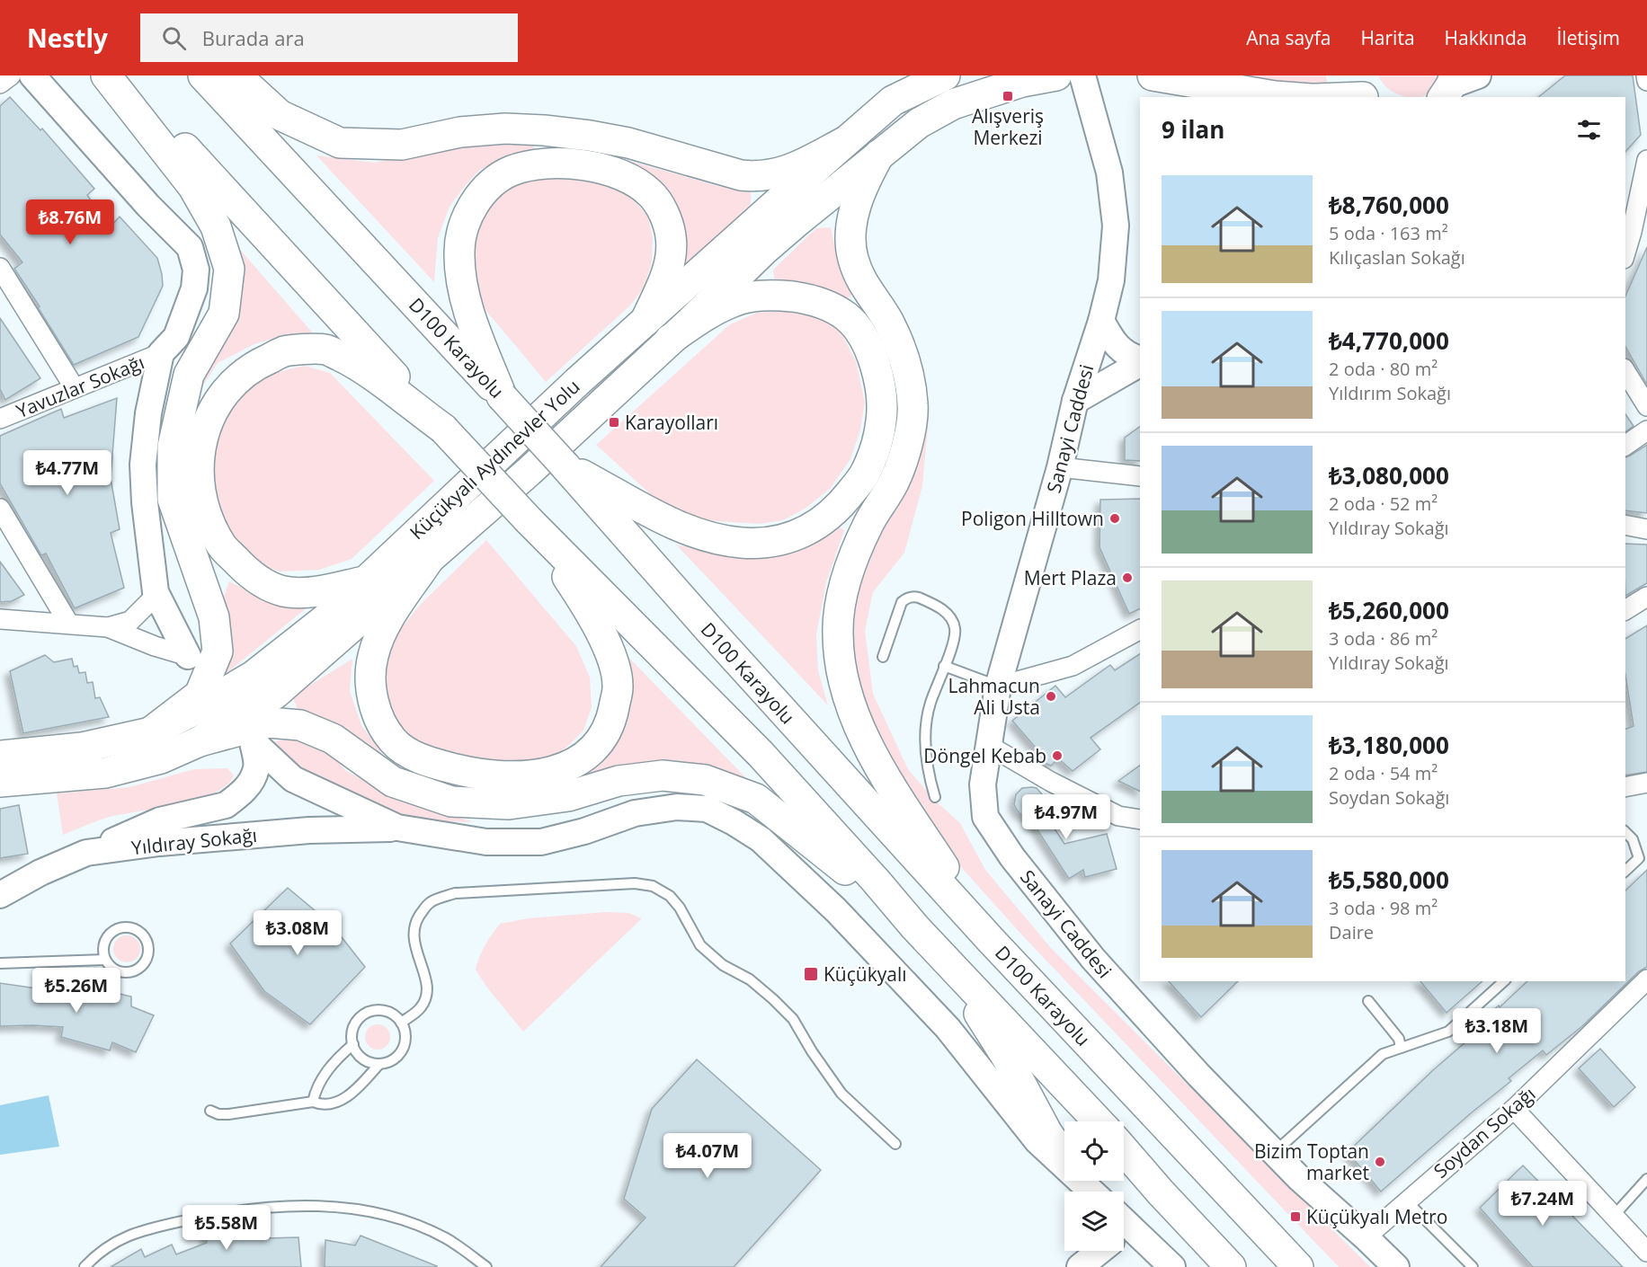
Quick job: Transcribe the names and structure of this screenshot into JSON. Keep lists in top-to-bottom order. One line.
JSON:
{"streets":{"main road":["D100 Karayolu","Sanayi Caddesi","Küçükyalı Aydınevler Yolu","Yıldıray Sokağı"],"street":["Yavuzlar Sokağı","Soydan Sokağı"]},"crossings":[["Sanayi Caddesi","Soydan Sokağı"]],"places":{"transit":["Alışveriş Merkezi","Karayolları","Küçükyalı","Küçükyalı Metro"],"other":["Poligon Hilltown","Mert Plaza","Lahmacun Ali Usta","Döngel Kebab","Bizim Toptan market"]},"page":{"header":"Nestly","search":"Burada ara","nav":["Ana sayfa","Harita","Hakkında","İletişim"],"heading":"9 ilan","list":[{"name":"₺8,760,000","note":"5 oda · 163 m² · Kılıçaslan Sokağı"},{"name":"₺4,770,000","note":"2 oda · 80 m² · Yıldırım Sokağı"},{"name":"₺3,080,000","note":"2 oda · 52 m² · Yıldıray Sokağı"},{"name":"₺5,260,000","note":"3 oda · 86 m² · Yıldıray Sokağı"},{"name":"₺3,180,000","note":"2 oda · 54 m² · Soydan Sokağı"},{"name":"₺5,580,000","note":"3 oda · 98 m² · Daire"}],"price":["₺8.76M","₺4.77M","₺4.97M","₺3.08M","₺5.26M","₺3.18M","₺4.07M","₺7.24M","₺5.58M"]}}
